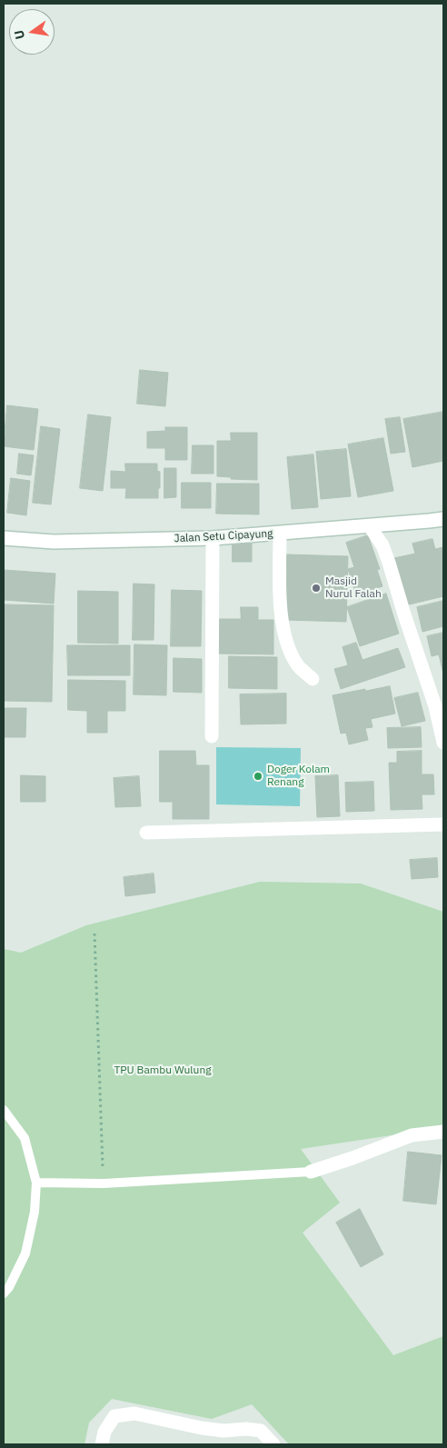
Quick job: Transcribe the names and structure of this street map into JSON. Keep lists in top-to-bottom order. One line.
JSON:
{"streets":{"street":["Jalan Setu Cipayung"]},"parks":["TPU Bambu Wulung"],"places":["Masjid Nurul Falah","Doger Kolam Renang"],"north":"left"}
